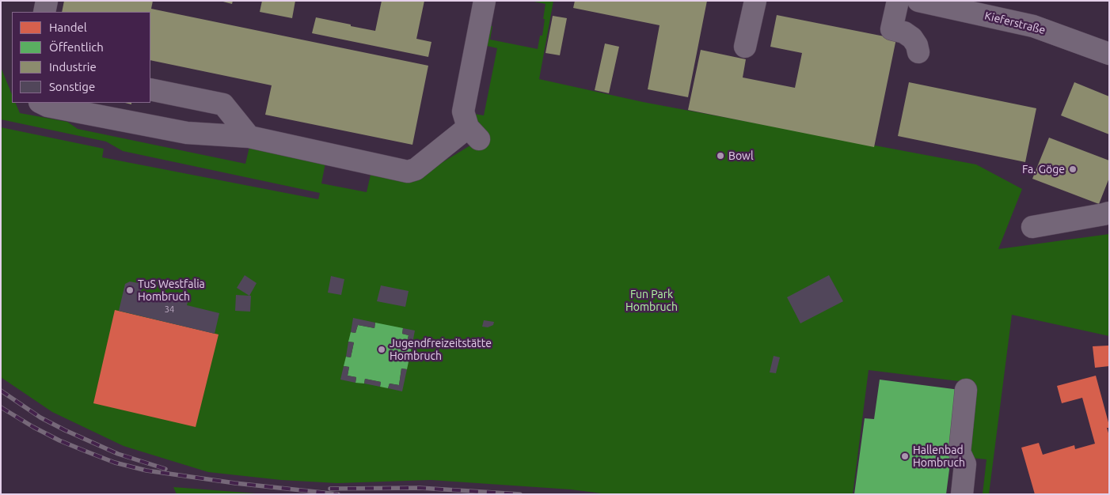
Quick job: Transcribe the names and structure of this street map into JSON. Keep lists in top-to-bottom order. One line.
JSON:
{"streets":{"street":["Kieferstraße"]},"parks":["Fun Park Hombruch"],"places":["Bowl","Fa. Göge","TuS Westfalia Hombruch","Jugendfreizeitstätte Hombruch","Hallenbad Hombruch"],"house_numbers":["34"],"legend":["Handel","Öffentlich","Industrie","Sonstige"]}
